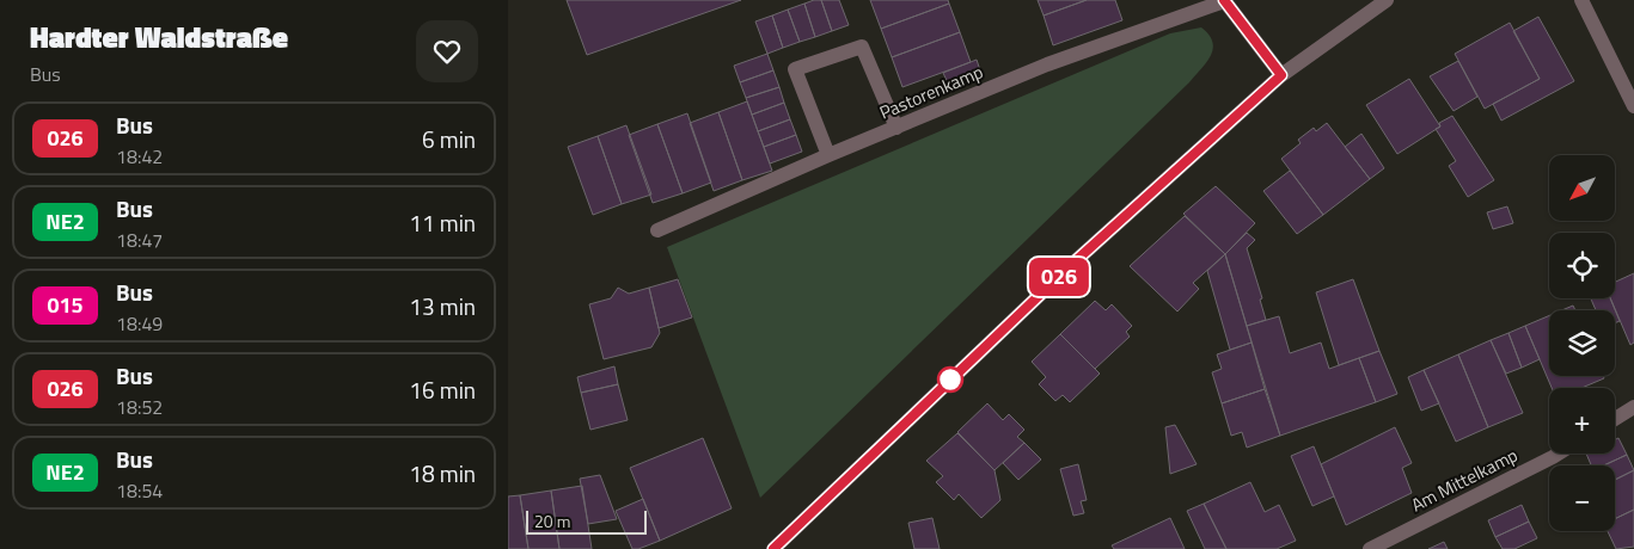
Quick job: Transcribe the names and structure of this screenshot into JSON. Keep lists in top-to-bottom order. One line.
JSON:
{"streets":{"street":["Pastorenkamp","Am Mittelkamp"]},"lines":["bus line 026"],"scale_bar":"20 m","north":"bottom left","page":{"heading":["Hardter Waldstraße","Bus"],"on_map":"026","list":[{"mark":"026","name":"Bus","note":"18:42","value":"6 min"},{"mark":"NE2","name":"Bus","note":"18:47","value":"11 min"},{"mark":"015","name":"Bus","note":"18:49","value":"13 min"},{"mark":"026","name":"Bus","note":"18:52","value":"16 min"},{"mark":"NE2","name":"Bus","note":"18:54","value":"18 min"}],"map_buttons":["+","−"],"scale":"20 m"}}
